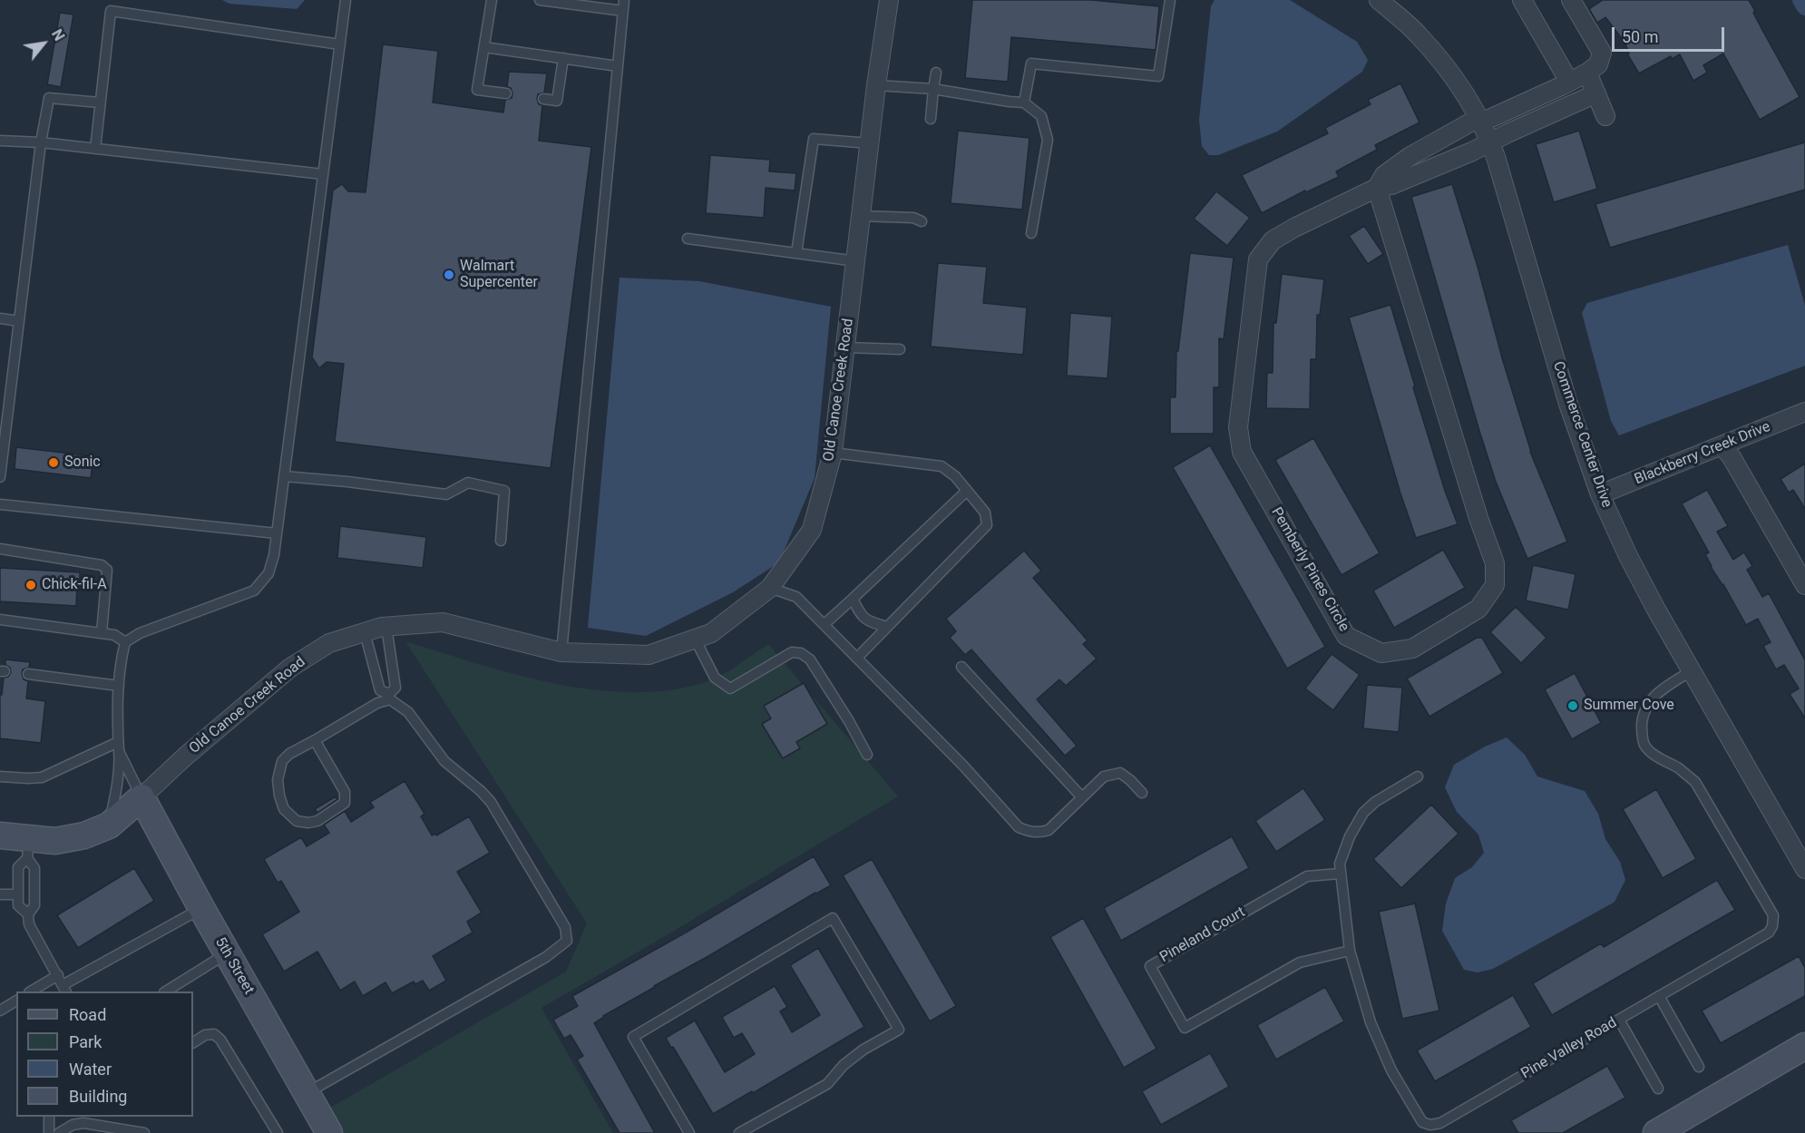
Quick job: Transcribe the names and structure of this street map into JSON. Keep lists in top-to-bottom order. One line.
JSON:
{"streets":{"street":["Old Canoe Creek Road","Commerce Center Drive","Blackberry Creek Drive","Pemberly Pines Circle","5th Street"],"lane":["Pineland Court","Pine Valley Road"]},"crossings":[["Old Canoe Creek Road","5th Street"],["Commerce Center Drive","Blackberry Creek Drive"],["Commerce Center Drive","Pemberly Pines Circle"],["Commerce Center Drive","Pine Valley Road"],["Pineland Court","Pine Valley Road"]],"places":["Walmart Supercenter","Sonic","Chick-fil-A","Summer Cove"],"legend":["Road","Park","Water","Building"],"scale_bar":"50 m","north":"top right"}
